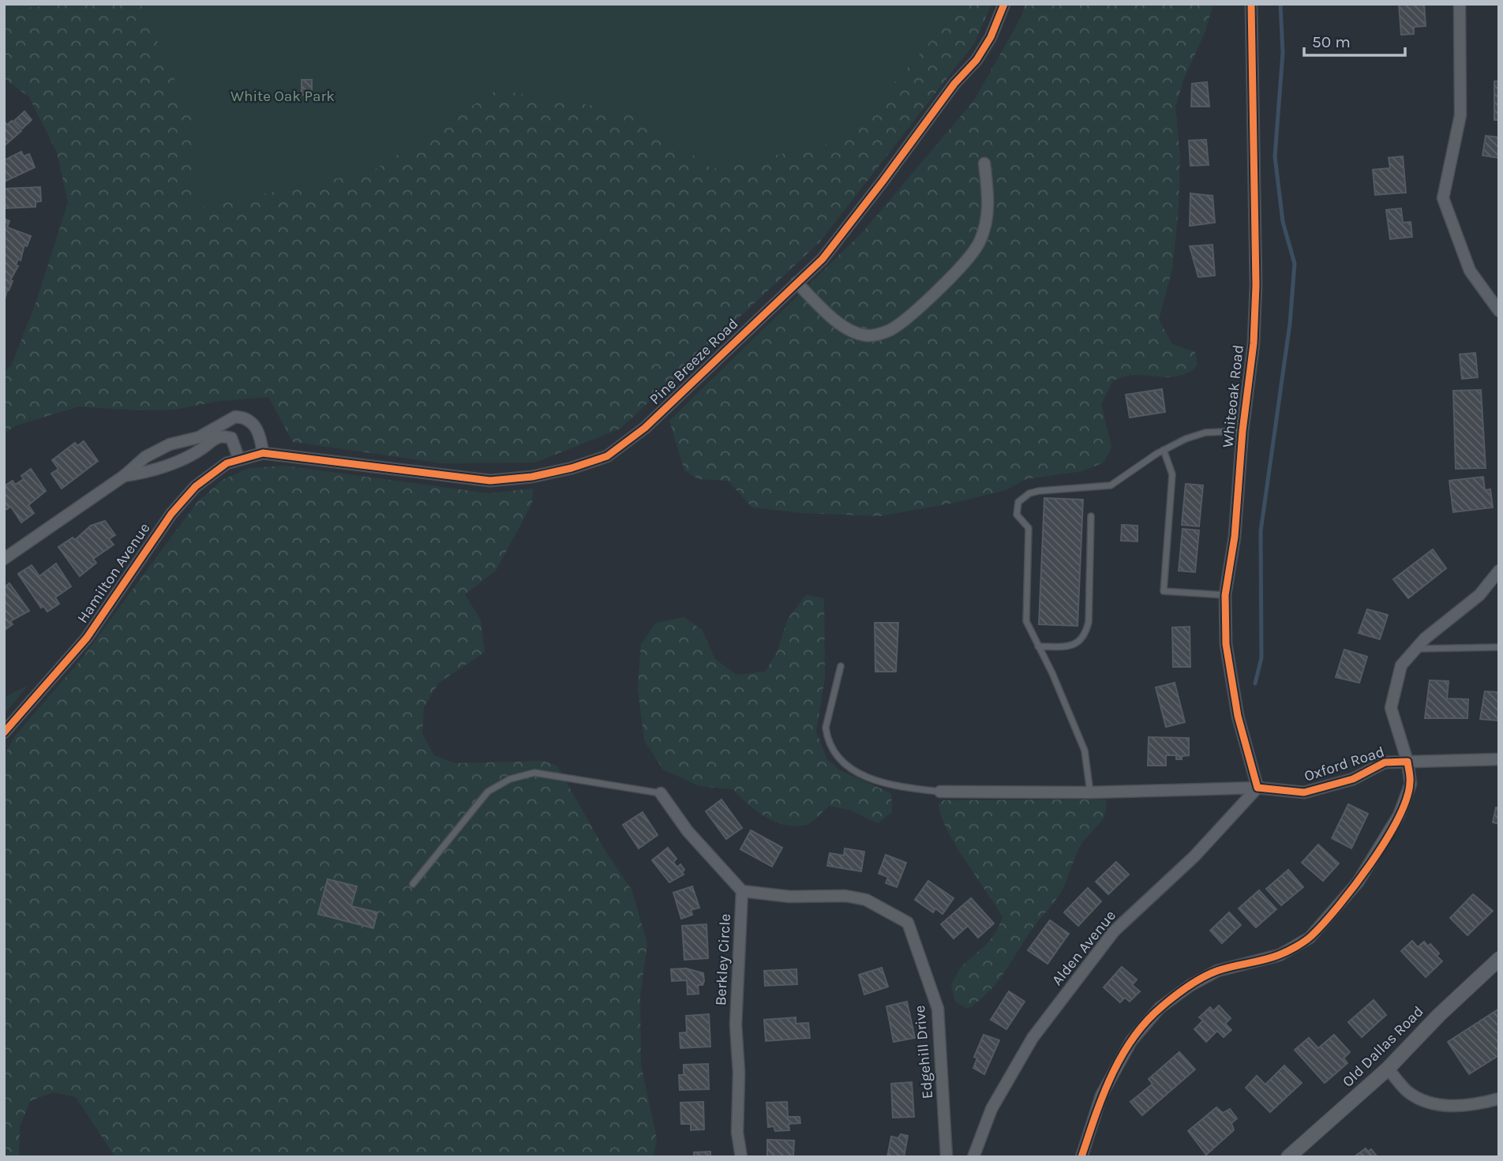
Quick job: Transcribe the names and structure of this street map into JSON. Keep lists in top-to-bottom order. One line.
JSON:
{"streets":{"street":["Pine Breeze Road","Whiteoak Road","Hamilton Avenue","Oxford Road","Alden Avenue","Berkley Circle","Old Dallas Road","Edgehill Drive"]},"crossings":[["Pine Breeze Road","Hamilton Avenue"],["Whiteoak Road","Oxford Road"],["Whiteoak Road","Alden Avenue"],["Oxford Road","Alden Avenue"],["Berkley Circle","Edgehill Drive"]],"parks":["White Oak Park"],"scale_bar":"50 m"}
